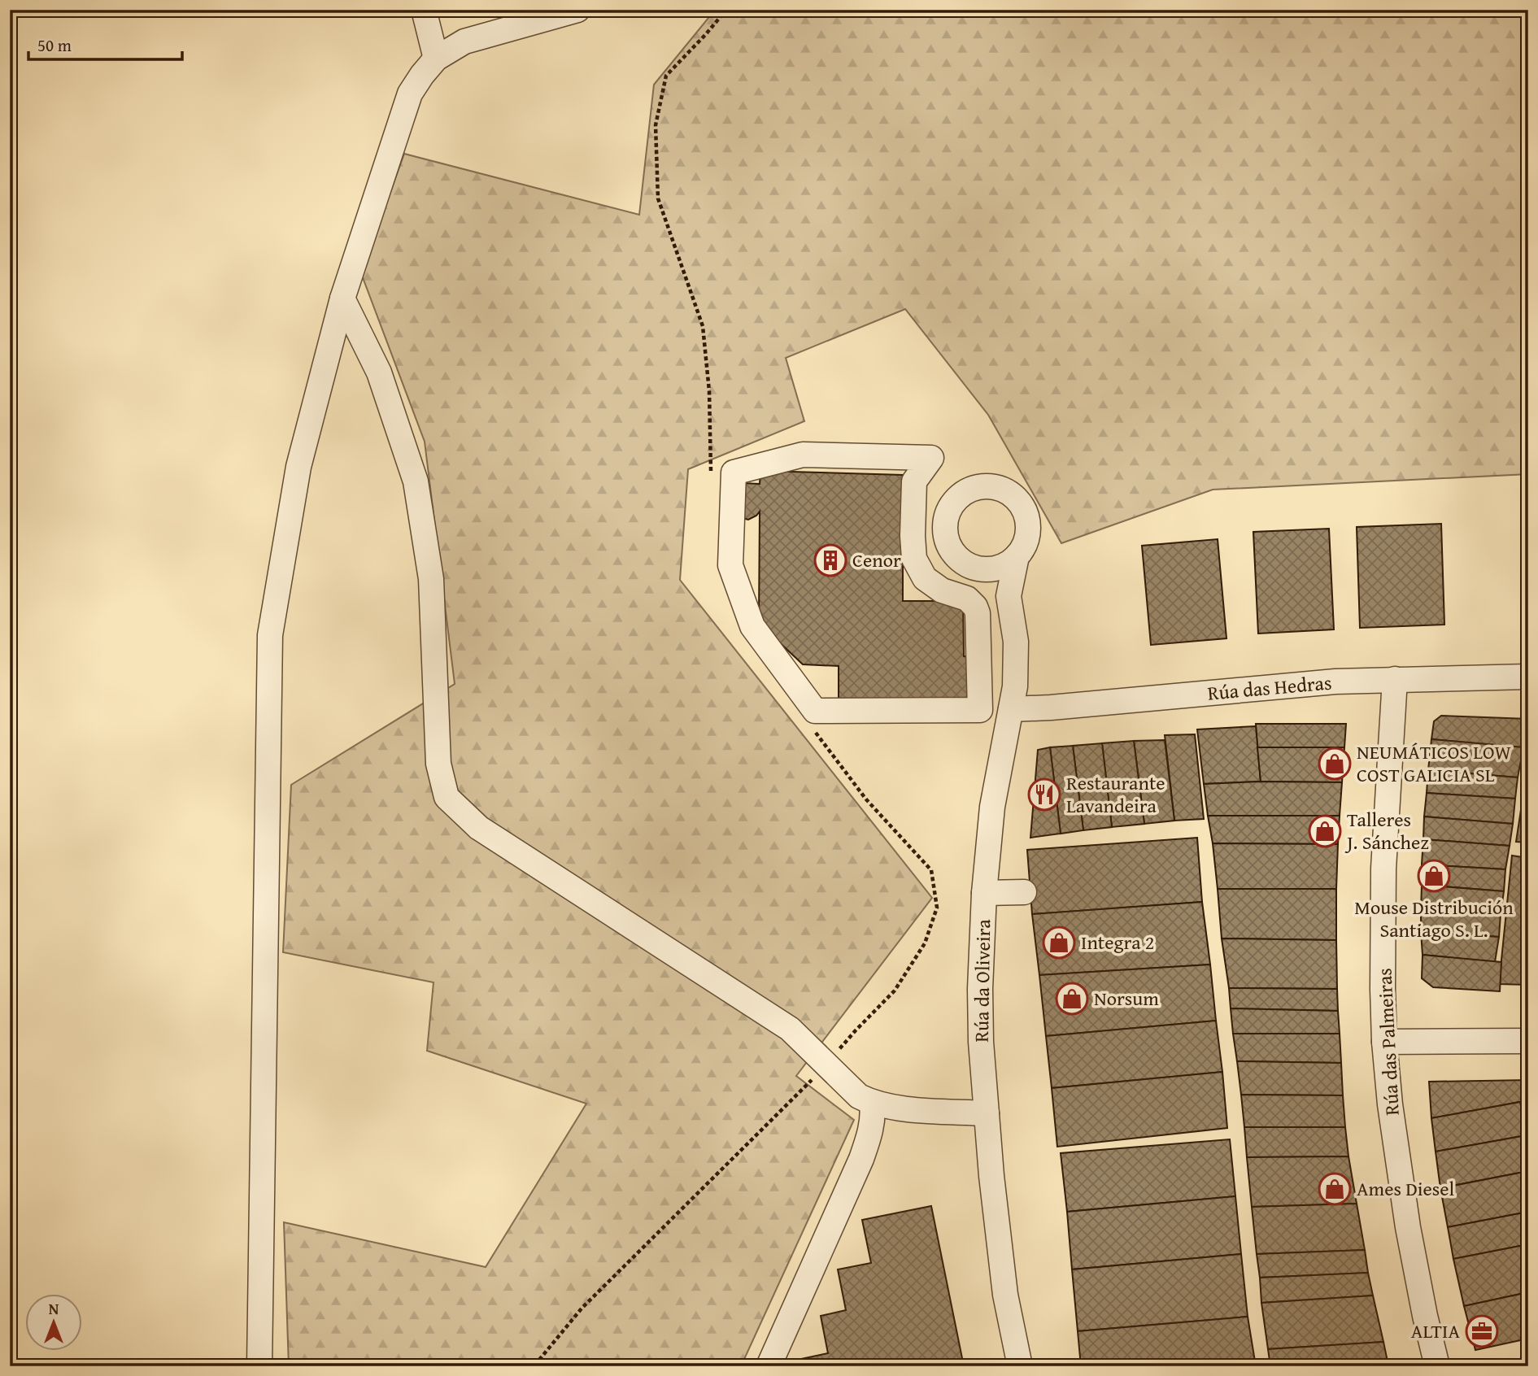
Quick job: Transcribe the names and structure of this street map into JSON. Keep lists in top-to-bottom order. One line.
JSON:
{"streets":{"street":["Rúa das Hedras","Rúa da Oliveira","Rúa das Palmeiras"]},"crossings":[["Rúa das Hedras","Rúa da Oliveira"],["Rúa das Hedras","Rúa das Palmeiras"]],"places":{"building":["Cenor"],"shop":["NEUMÁTICOS LOW COST GALICIA SL","Talleres J. Sánchez","Mouse Distribución Santiago S. L.","Integra 2","Norsum","Ames Diesel"],"restaurant":["Restaurante Lavandeira"],"office":["ALTIA"]},"scale_bar":"50 m","north":"top"}
